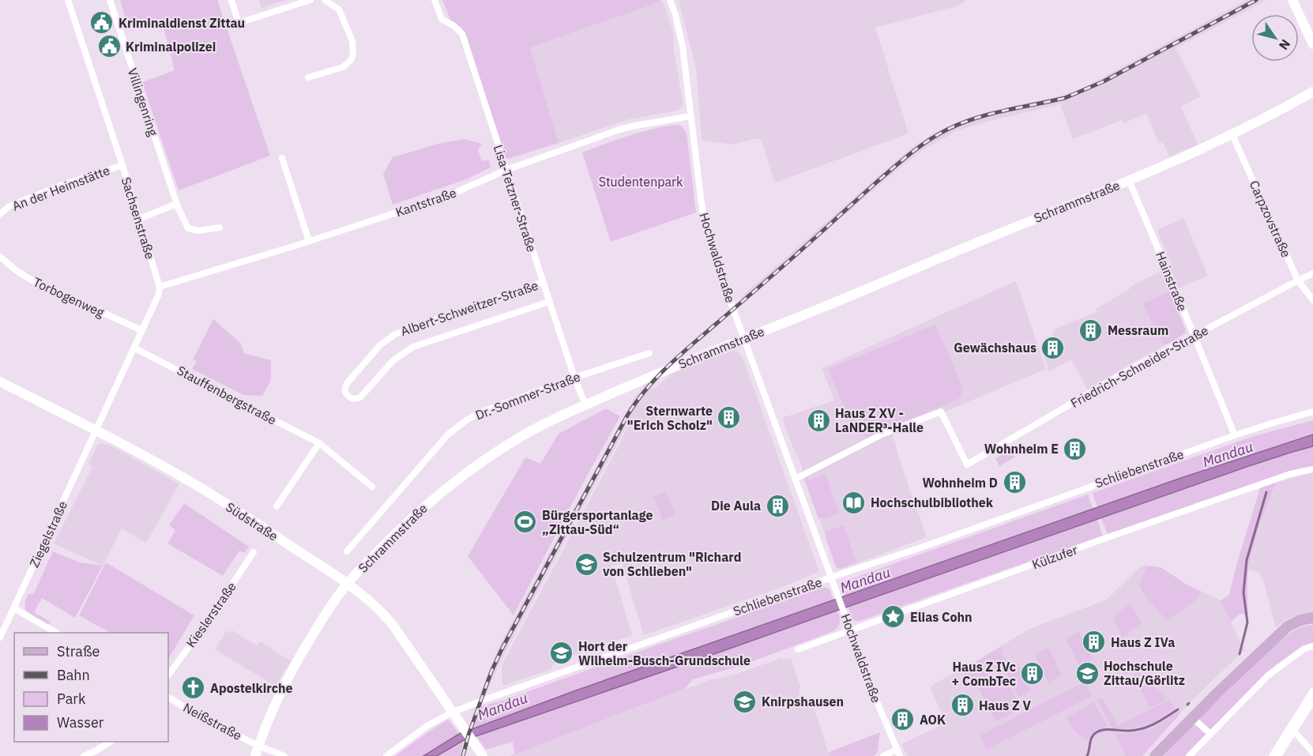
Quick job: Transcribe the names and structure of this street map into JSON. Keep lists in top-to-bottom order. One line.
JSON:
{"streets":{"main road":["Schrammstraße","Südstraße"],"street":["Villingenring","An der Heimstätte","Lisa-Tetzner-Straße","Kantstraße","Sachsenstraße","Carpzovstraße","Hochwaldstraße","Hainstraße","Torbogenweg","Albert-Schweitzer-Straße","Friedrich-Schneider-Straße","Stauffenbergstraße","Dr.-Sommer-Straße","Schliebenstraße","Ziegelstraße","Külzufer","Kieslerstraße","Neißstraße"]},"crossings":[["An der Heimstätte","Sachsenstraße"],["Lisa-Tetzner-Straße","Schrammstraße"],["Lisa-Tetzner-Straße","Kantstraße"],["Lisa-Tetzner-Straße","Albert-Schweitzer-Straße"],["Lisa-Tetzner-Straße","Dr.-Sommer-Straße"],["Schrammstraße","Carpzovstraße"],["Schrammstraße","Hochwaldstraße"],["Schrammstraße","Hainstraße"],["Schrammstraße","Südstraße"],["Schrammstraße","Neißstraße"],["Kantstraße","Sachsenstraße"],["Kantstraße","Hochwaldstraße"],["Carpzovstraße","Friedrich-Schneider-Straße"],["Hochwaldstraße","Friedrich-Schneider-Straße"],["Hochwaldstraße","Schliebenstraße"],["Hochwaldstraße","Külzufer"],["Hainstraße","Friedrich-Schneider-Straße"],["Hainstraße","Schliebenstraße"],["Schliebenstraße","Südstraße"],["Südstraße","Ziegelstraße"]],"water":["Mandau"],"parks":["Studentenpark"],"places":{"public building":["Kriminaldienst Zittau","Kriminalpolizei"],"building":["Messraum","Gewächshaus","Sternwarte \"Erich Scholz\"","Haus Z XV - LaNDER³-Halle","Wohnheim E","Wohnheim D","Die Aula","Haus Z IVa","Haus Z IVc + CombTec","Haus Z V","AOK"],"library":["Hochschulbibliothek"],"sports":["Bürgersportanlage „Zittau-Süd“"],"school or university":["Schulzentrum \"Richard von Schlieben\"","Hort der Wilhelm-Busch-Grundschule","Hochschule Zittau/Görlitz","Knirpshausen"],"place":["Elias Cohn"],"church":["Apostelkirche"]},"legend":["Straße","Bahn","Park","Wasser"],"north":"bottom right"}
